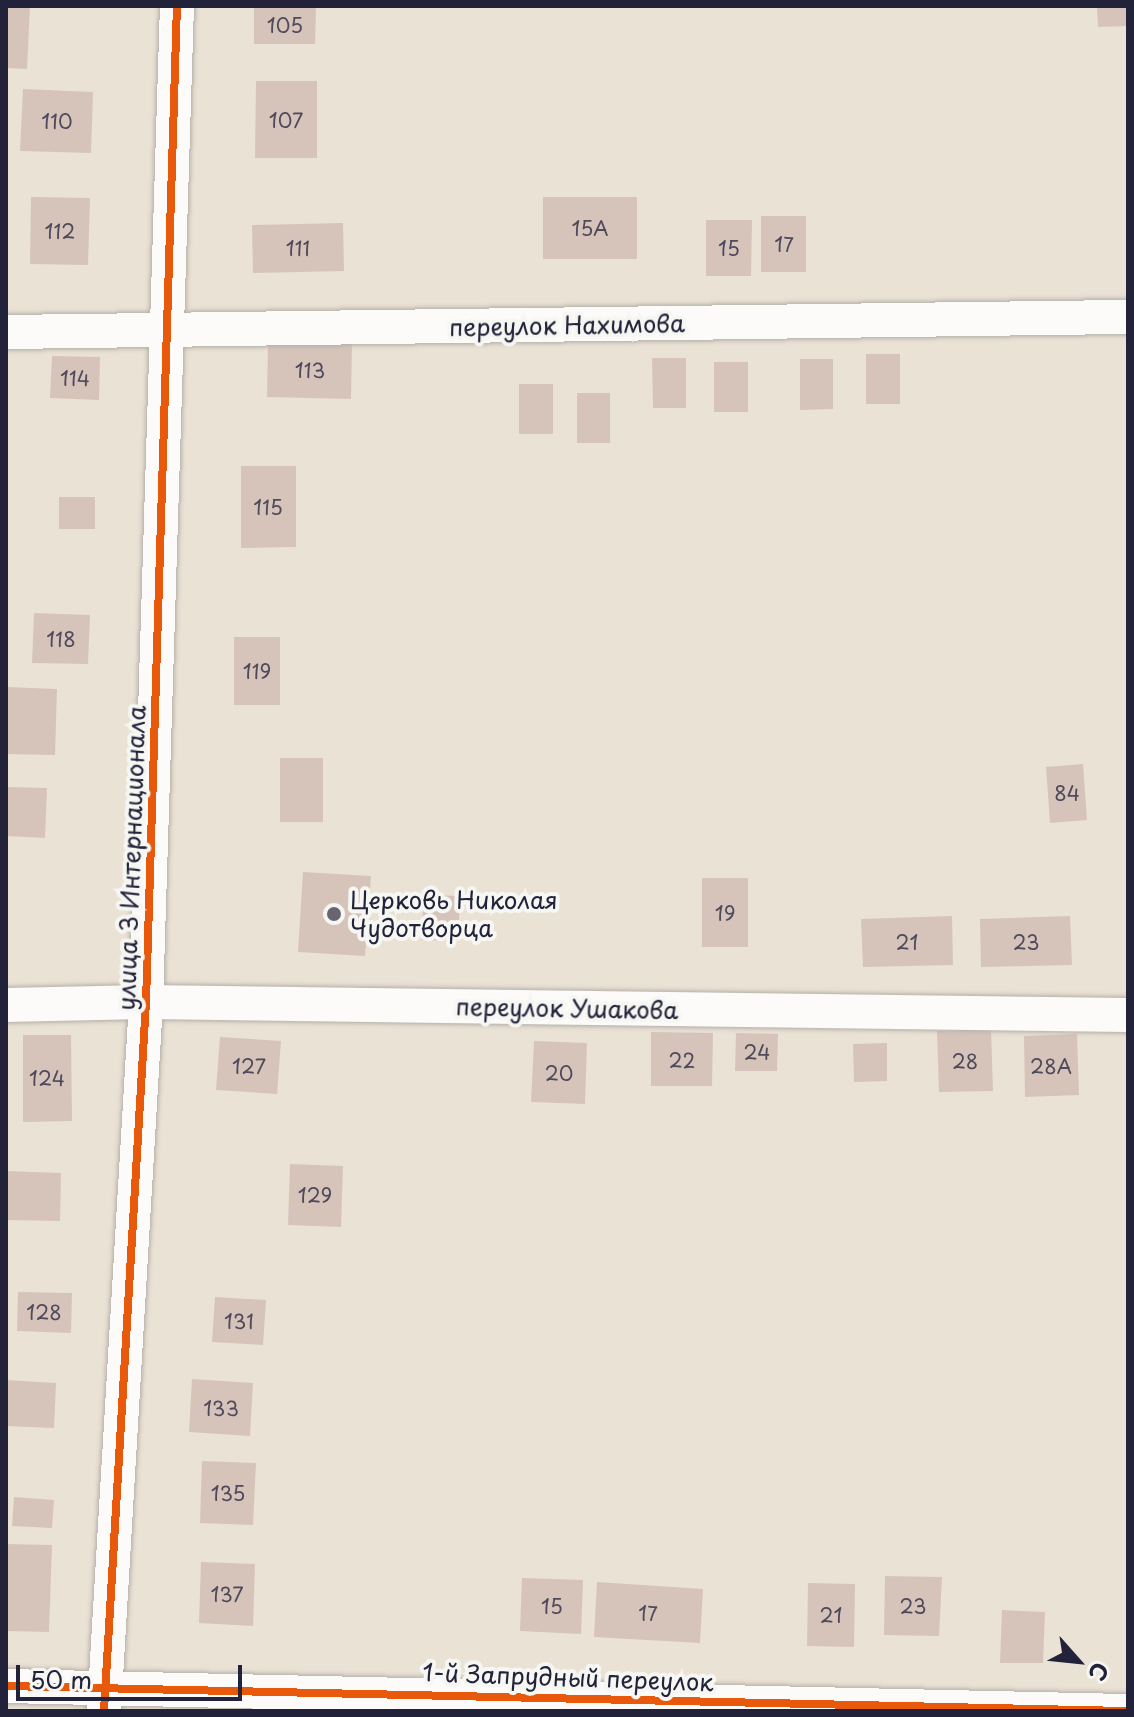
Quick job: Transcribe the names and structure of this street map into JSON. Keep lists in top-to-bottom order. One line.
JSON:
{"streets":{"street":["переулок Нахимова","улица 3 Интернационала","переулок Ушакова","1-й Запрудный переулок"]},"crossings":[["переулок Нахимова","улица 3 Интернационала"],["улица 3 Интернационала","переулок Ушакова"],["улица 3 Интернационала","1-й Запрудный переулок"]],"places":["Церковь Николая Чудотворца"],"house_numbers":["105","107","110","15А","112","17","111","15","113","114","115","118","119","84","19","21","23","24","22","28","127","28А","20","124","129","128","131","133","135","137","15","23","17","21"],"scale_bar":"50 m","north":"bottom right"}
